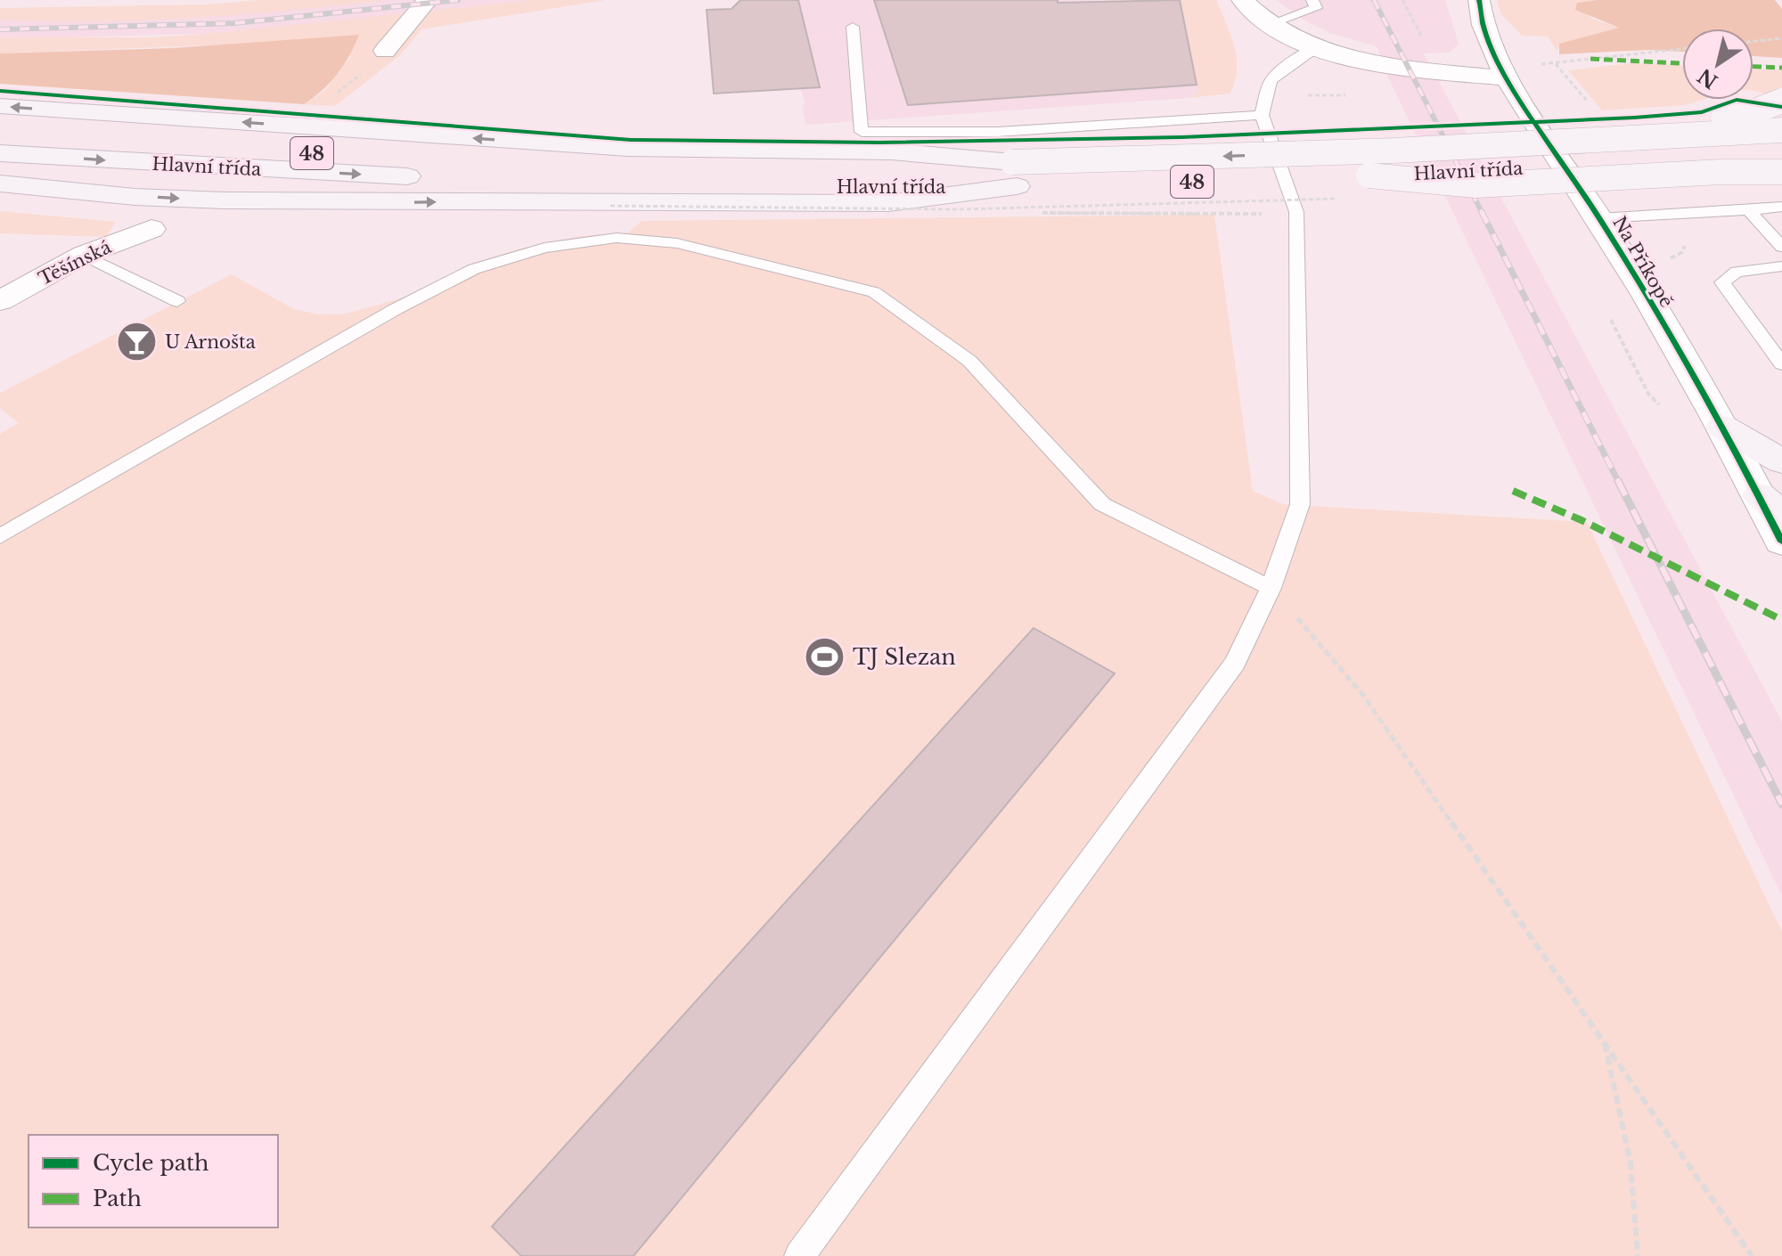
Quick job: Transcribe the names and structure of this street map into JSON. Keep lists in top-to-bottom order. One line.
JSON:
{"streets":{"main road":["48","Hlavní třída"],"street":["Na Příkopě","Těšínská"]},"crossings":[["48","Hlavní třída"]],"places":{"bar":["U Arnošta"],"sports":["TJ Slezan"]},"legend":["Cycle path","Path"],"north":"bottom left"}
